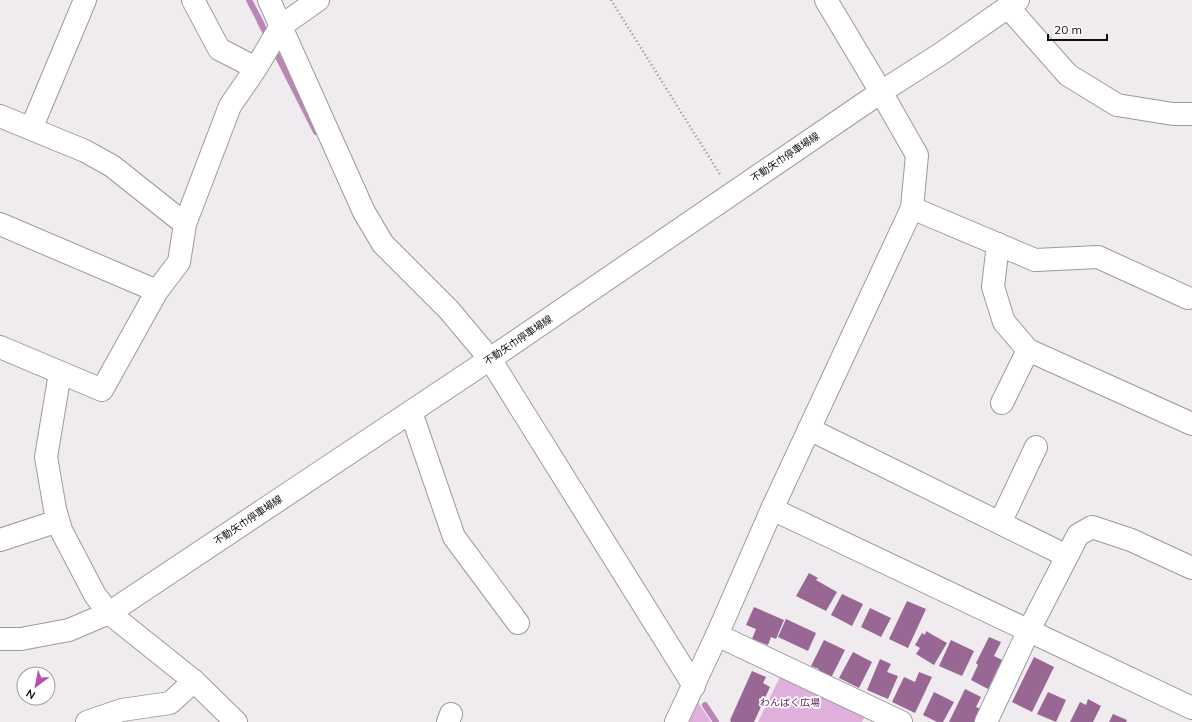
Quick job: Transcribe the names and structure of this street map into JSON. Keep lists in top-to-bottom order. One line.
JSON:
{"streets":{"street":["不動矢巾停車場線"]},"parks":["わんぱく広場"],"scale_bar":"20 m","north":"bottom left"}
